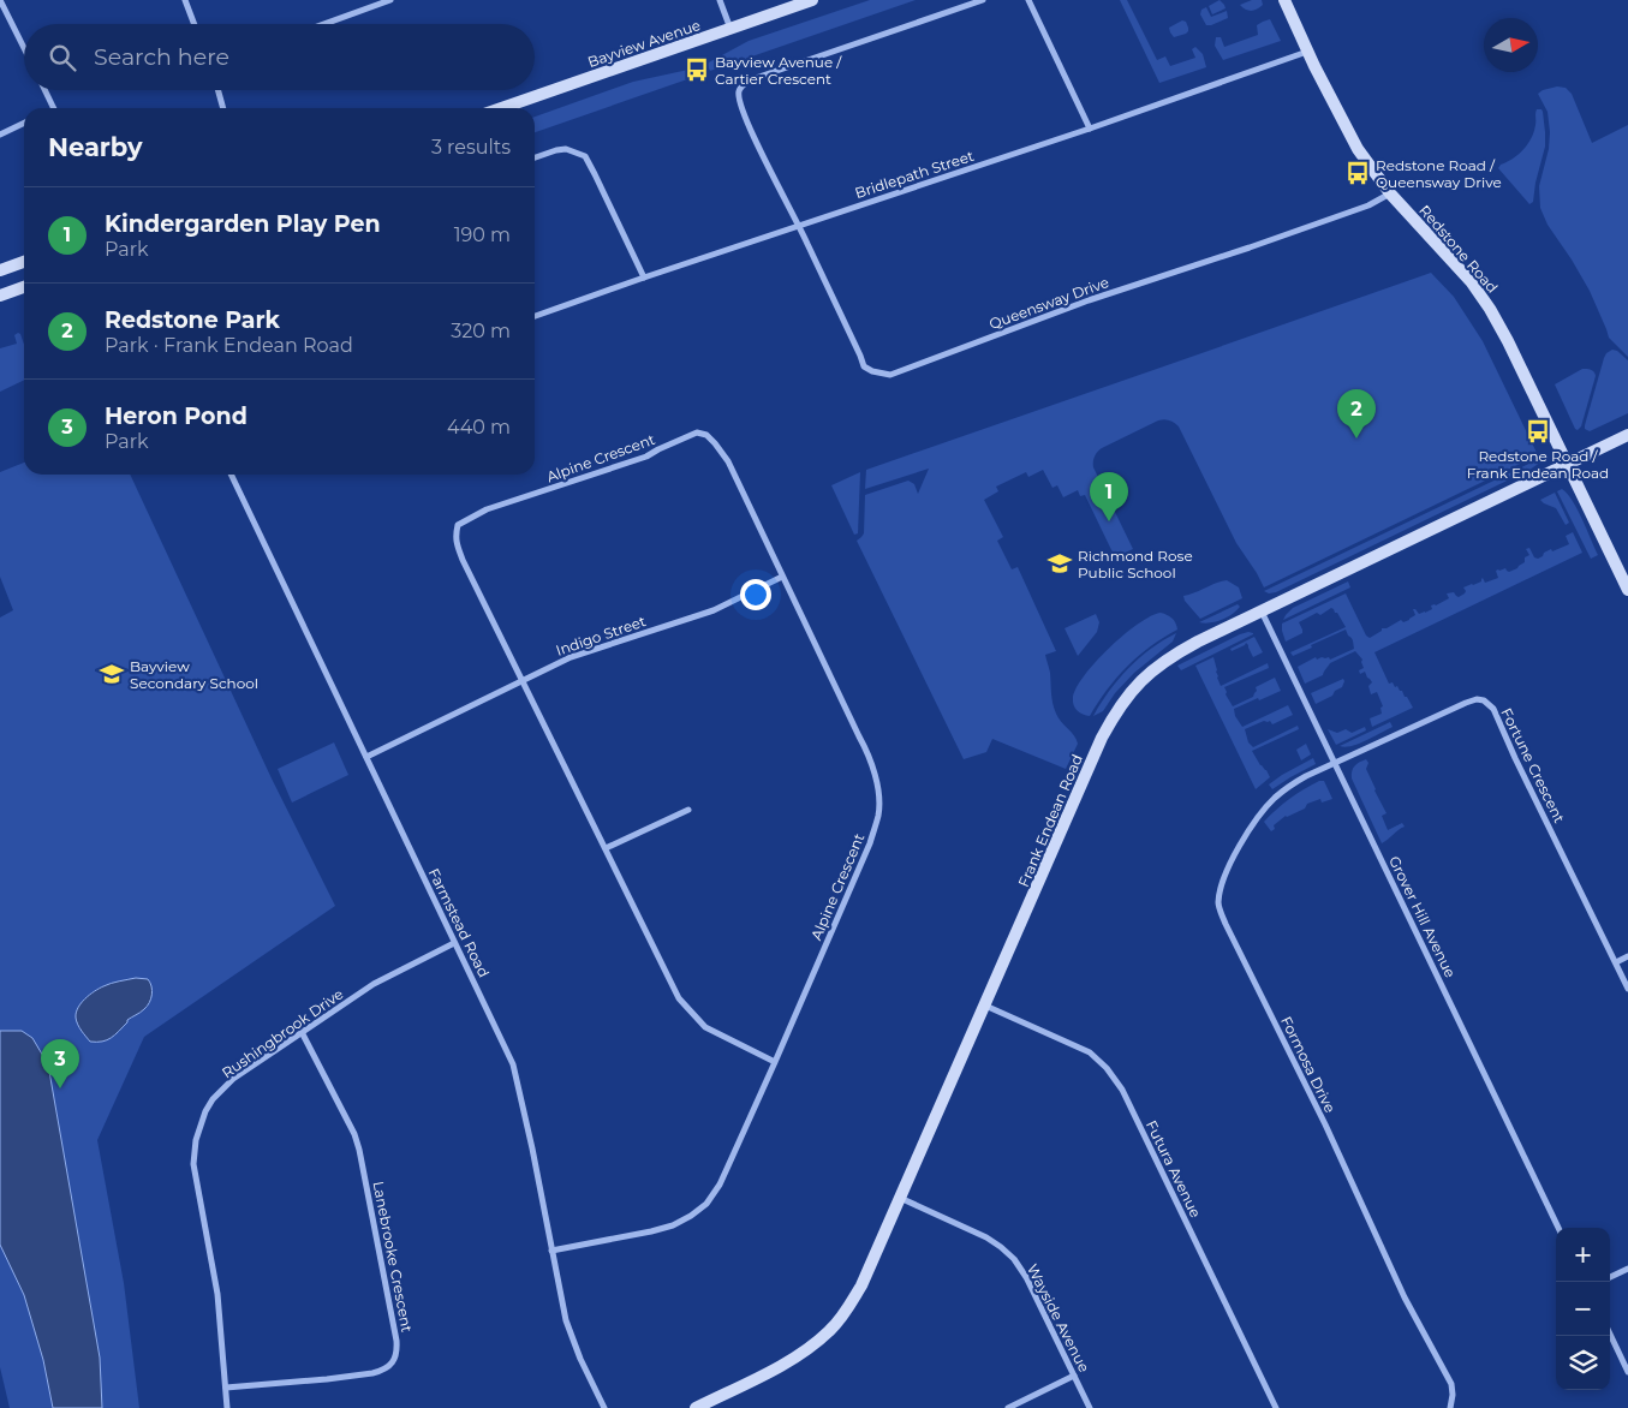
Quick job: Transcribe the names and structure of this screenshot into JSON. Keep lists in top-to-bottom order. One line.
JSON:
{"streets":{"street":["Bayview Avenue","Bridlepath Street","Redstone Road","Queensway Drive","Alpine Crescent","Indigo Street","Fortune Crescent","Frank Endean Road","Grover Hill Avenue","Farmstead Road","Rushingbrook Drive","Formosa Drive","Futura Avenue","Lanebrooke Crescent","Wayside Avenue"]},"crossings":[["Bridlepath Street","Redstone Road"],["Bridlepath Street","Queensway Drive"],["Redstone Road","Queensway Drive"],["Redstone Road","Frank Endean Road"],["Alpine Crescent","Indigo Street"],["Alpine Crescent","Farmstead Road"],["Indigo Street","Farmstead Road"],["Fortune Crescent","Grover Hill Avenue"],["Fortune Crescent","Formosa Drive"],["Frank Endean Road","Grover Hill Avenue"],["Frank Endean Road","Futura Avenue"],["Frank Endean Road","Wayside Avenue"],["Grover Hill Avenue","Formosa Drive"],["Farmstead Road","Rushingbrook Drive"],["Rushingbrook Drive","Lanebrooke Crescent"]],"places":{"bus stop":["Bayview Avenue / Cartier Crescent","Redstone Road / Queensway Drive","Redstone Road / Frank Endean Road"],"school or university":["Richmond Rose Public School","Bayview Secondary School"]},"north":"right","page":{"search":"Search here","heading":["Nearby","3 results"],"list":[{"mark":"1","name":"Kindergarden Play Pen","note":"Park","value":"190 m"},{"mark":"2","name":"Redstone Park","note":"Park · Frank Endean Road","value":"320 m"},{"mark":"3","name":"Heron Pond","note":"Park","value":"440 m"}],"pins":["2","1","3"],"map_buttons":["+","−"]}}
